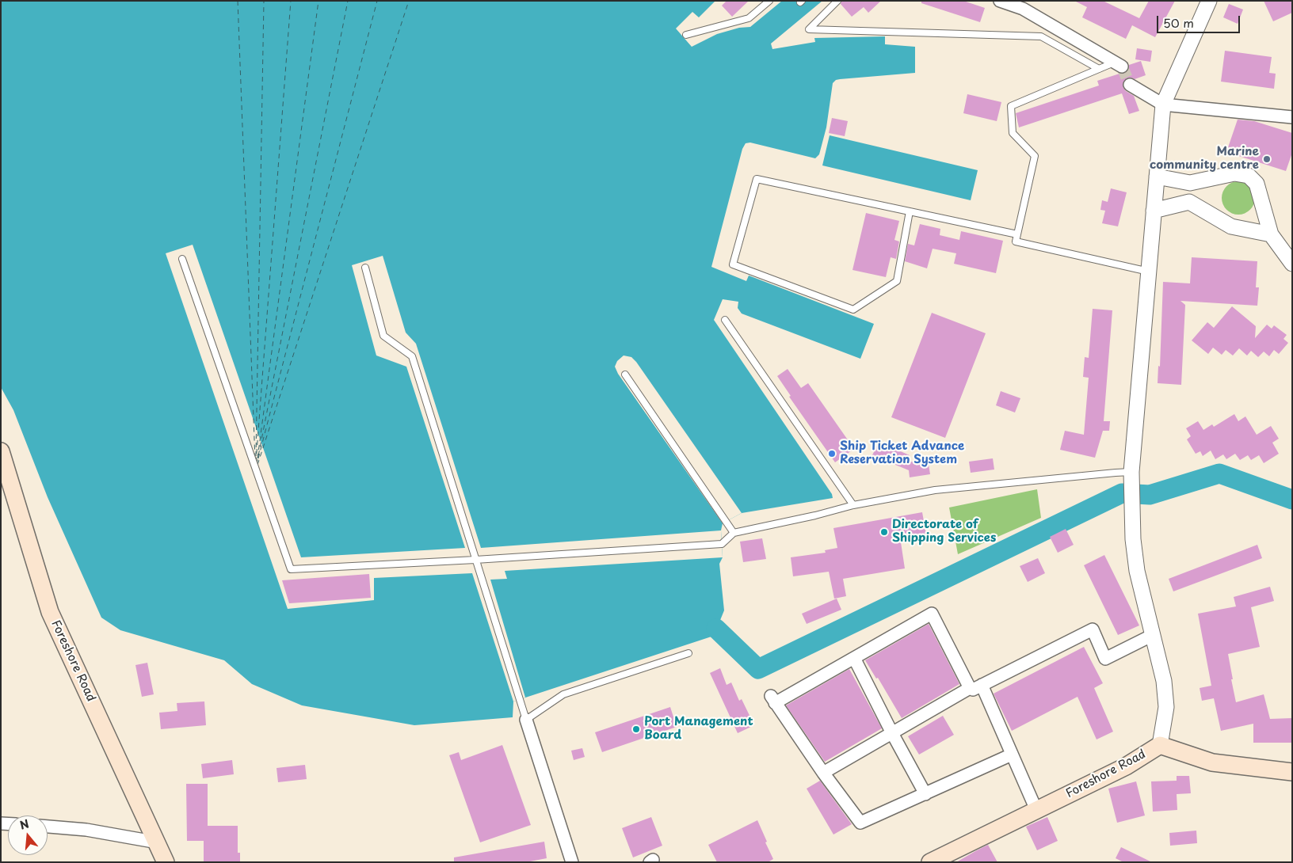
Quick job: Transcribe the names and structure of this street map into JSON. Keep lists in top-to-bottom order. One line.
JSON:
{"streets":{"main road":["Foreshore Road"]},"places":["Marine community centre","Ship Ticket Advance Reservation System","Directorate of Shipping Services","Port Management Board"],"scale_bar":"50 m","north":"top"}
